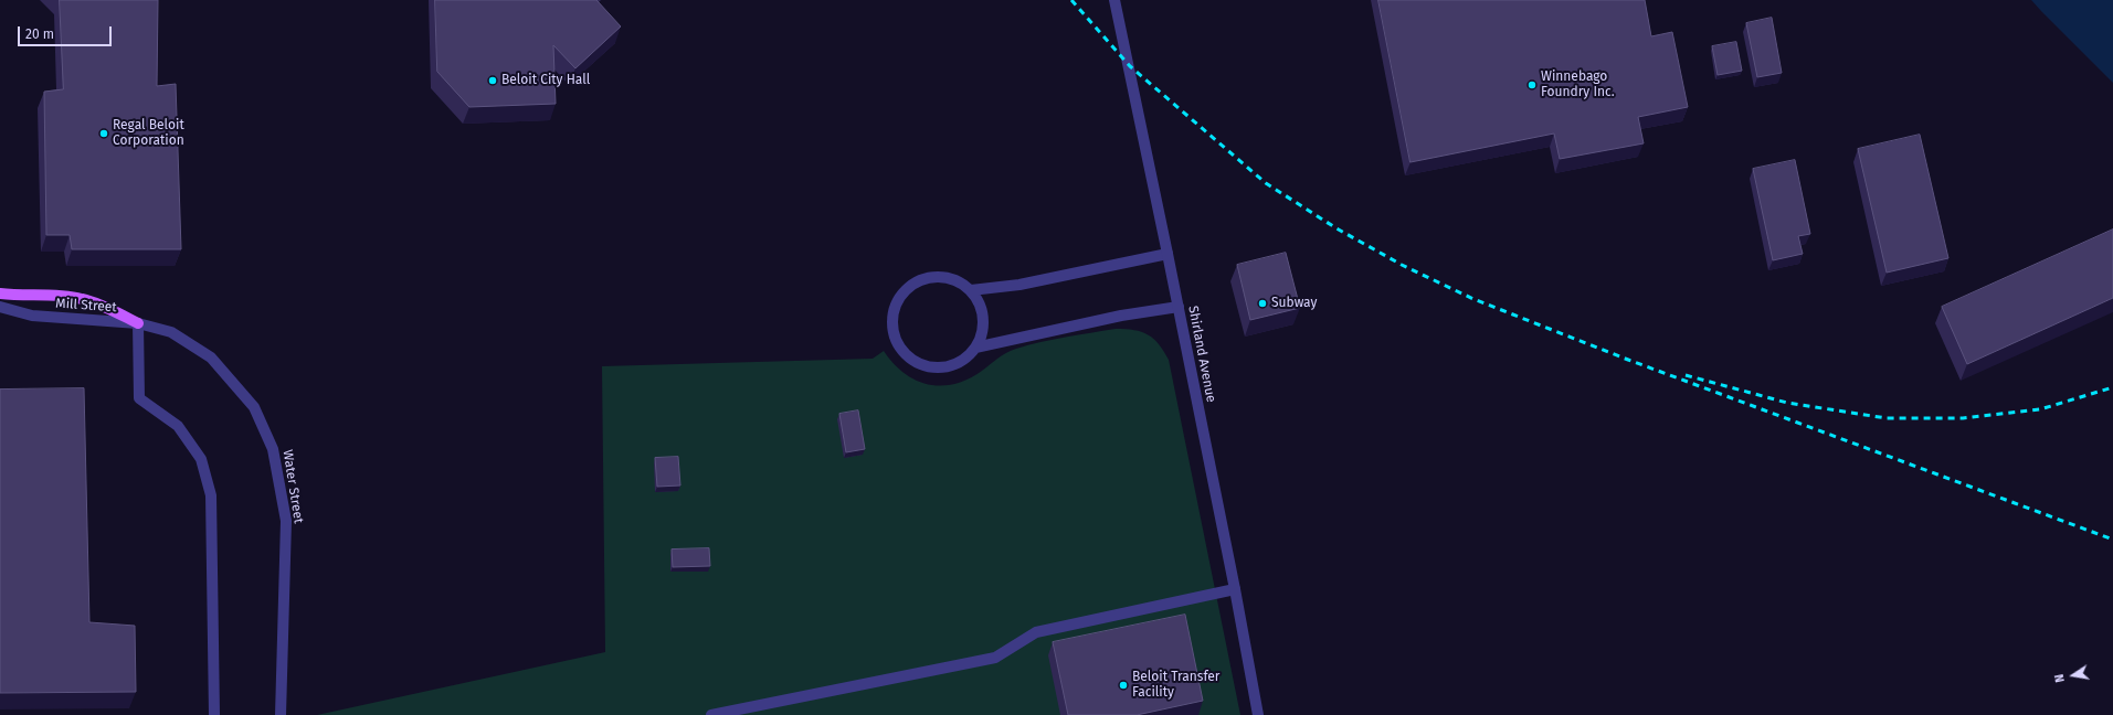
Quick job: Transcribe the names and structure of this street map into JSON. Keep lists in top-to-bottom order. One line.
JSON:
{"streets":{"street":["Mill Street","Shirland Avenue","Water Street"]},"crossings":[["Mill Street","Water Street"]],"places":["Beloit City Hall","Winnebago Foundry Inc.","Regal Beloit Corporation","Subway","Beloit Transfer Facility"],"scale_bar":"20 m","north":"left"}
